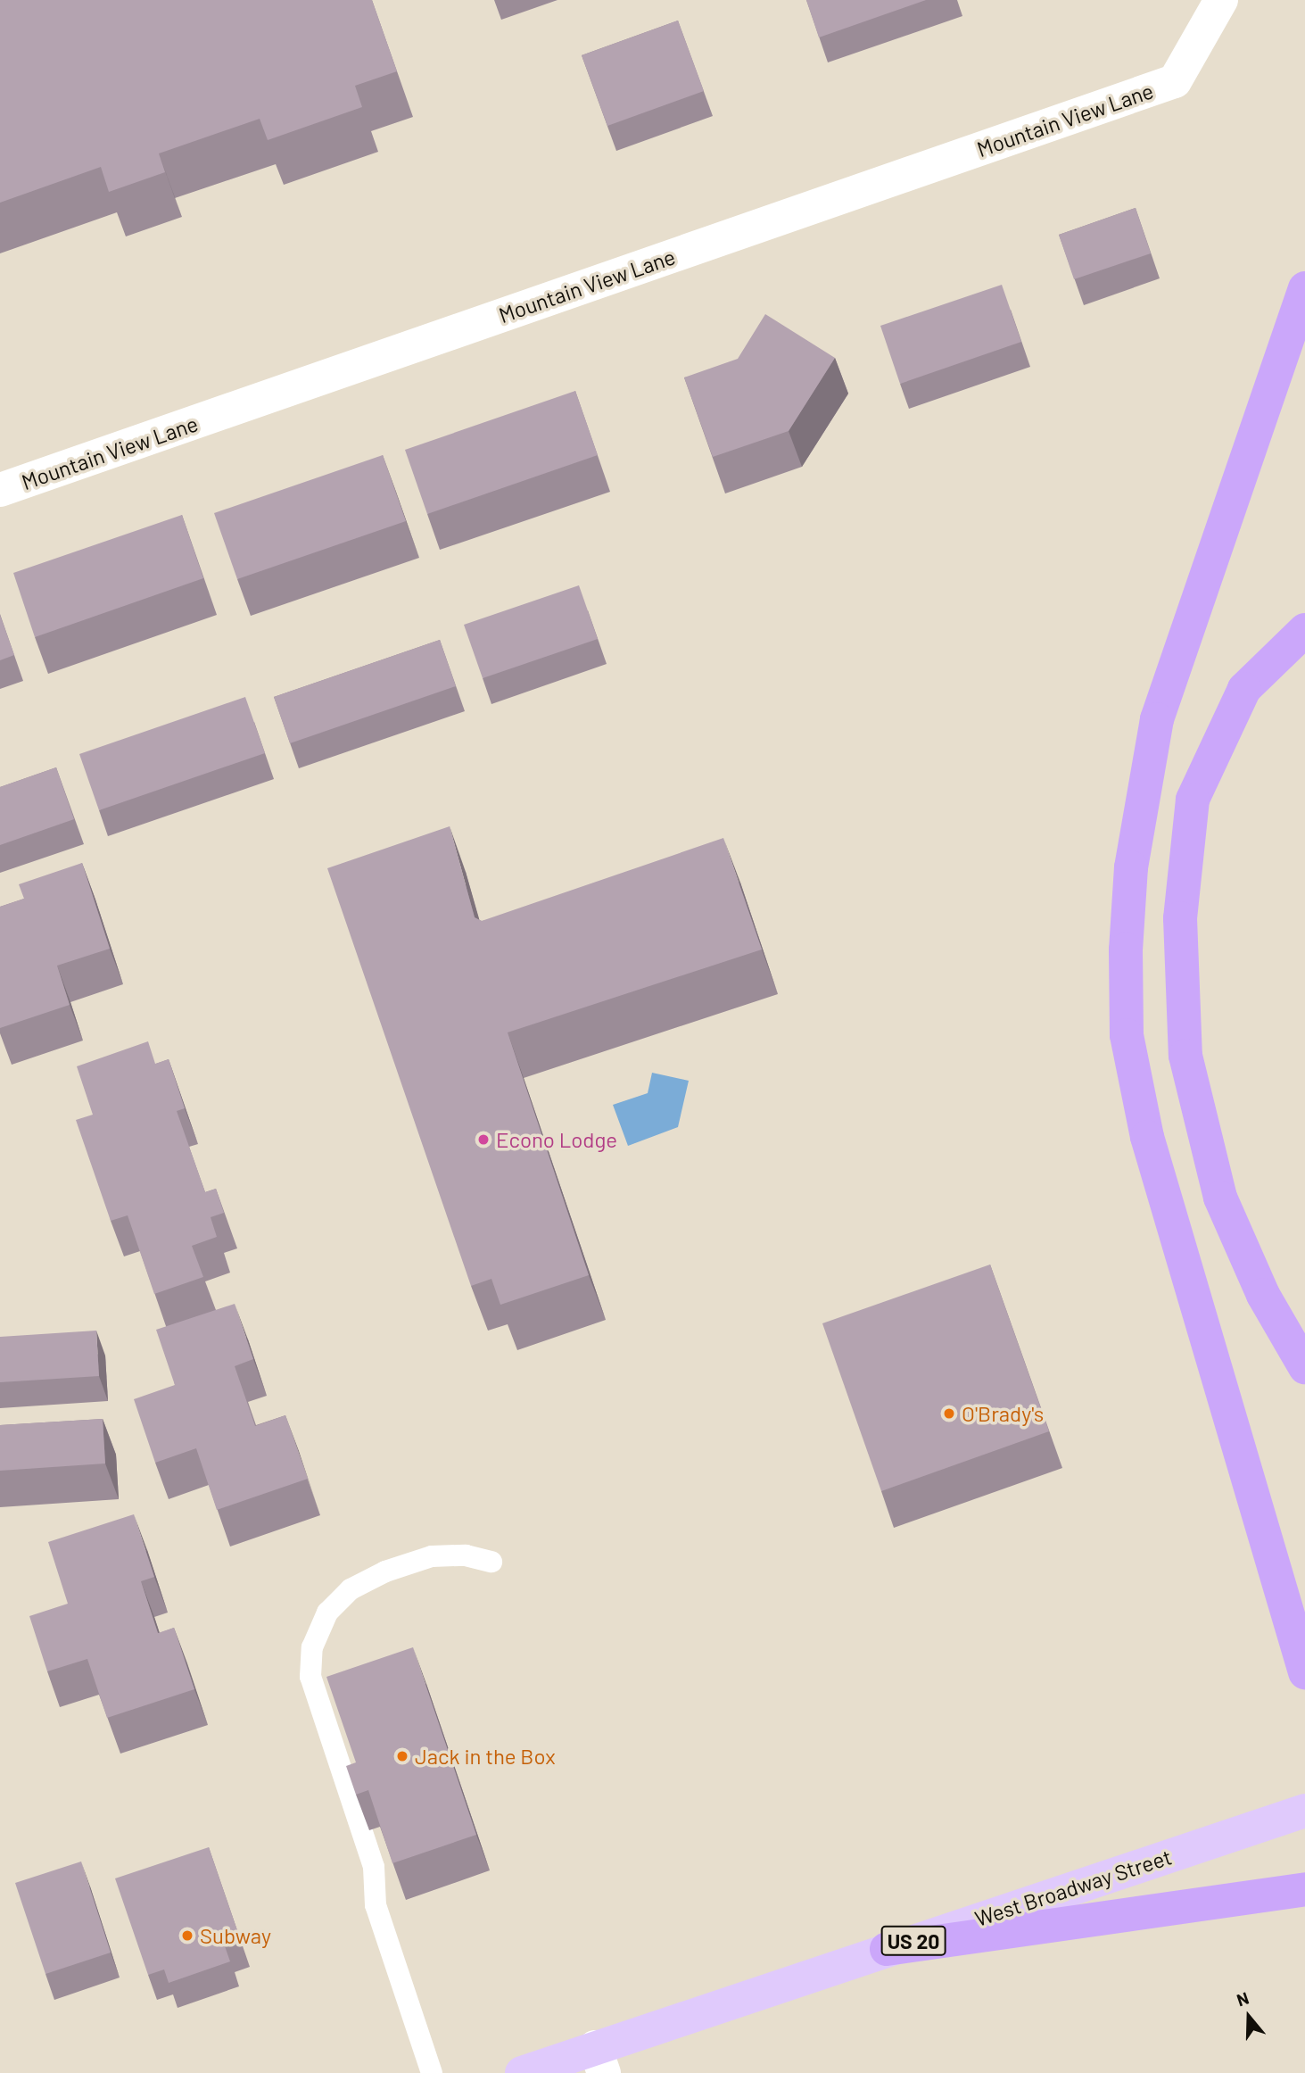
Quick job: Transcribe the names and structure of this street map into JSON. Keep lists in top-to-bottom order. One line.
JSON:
{"streets":{"main road":["West Broadway Street","US 20"],"street":["Mountain View Lane"]},"places":["Econo Lodge","O'Brady's","Jack in the Box","Subway"],"north":"top"}
